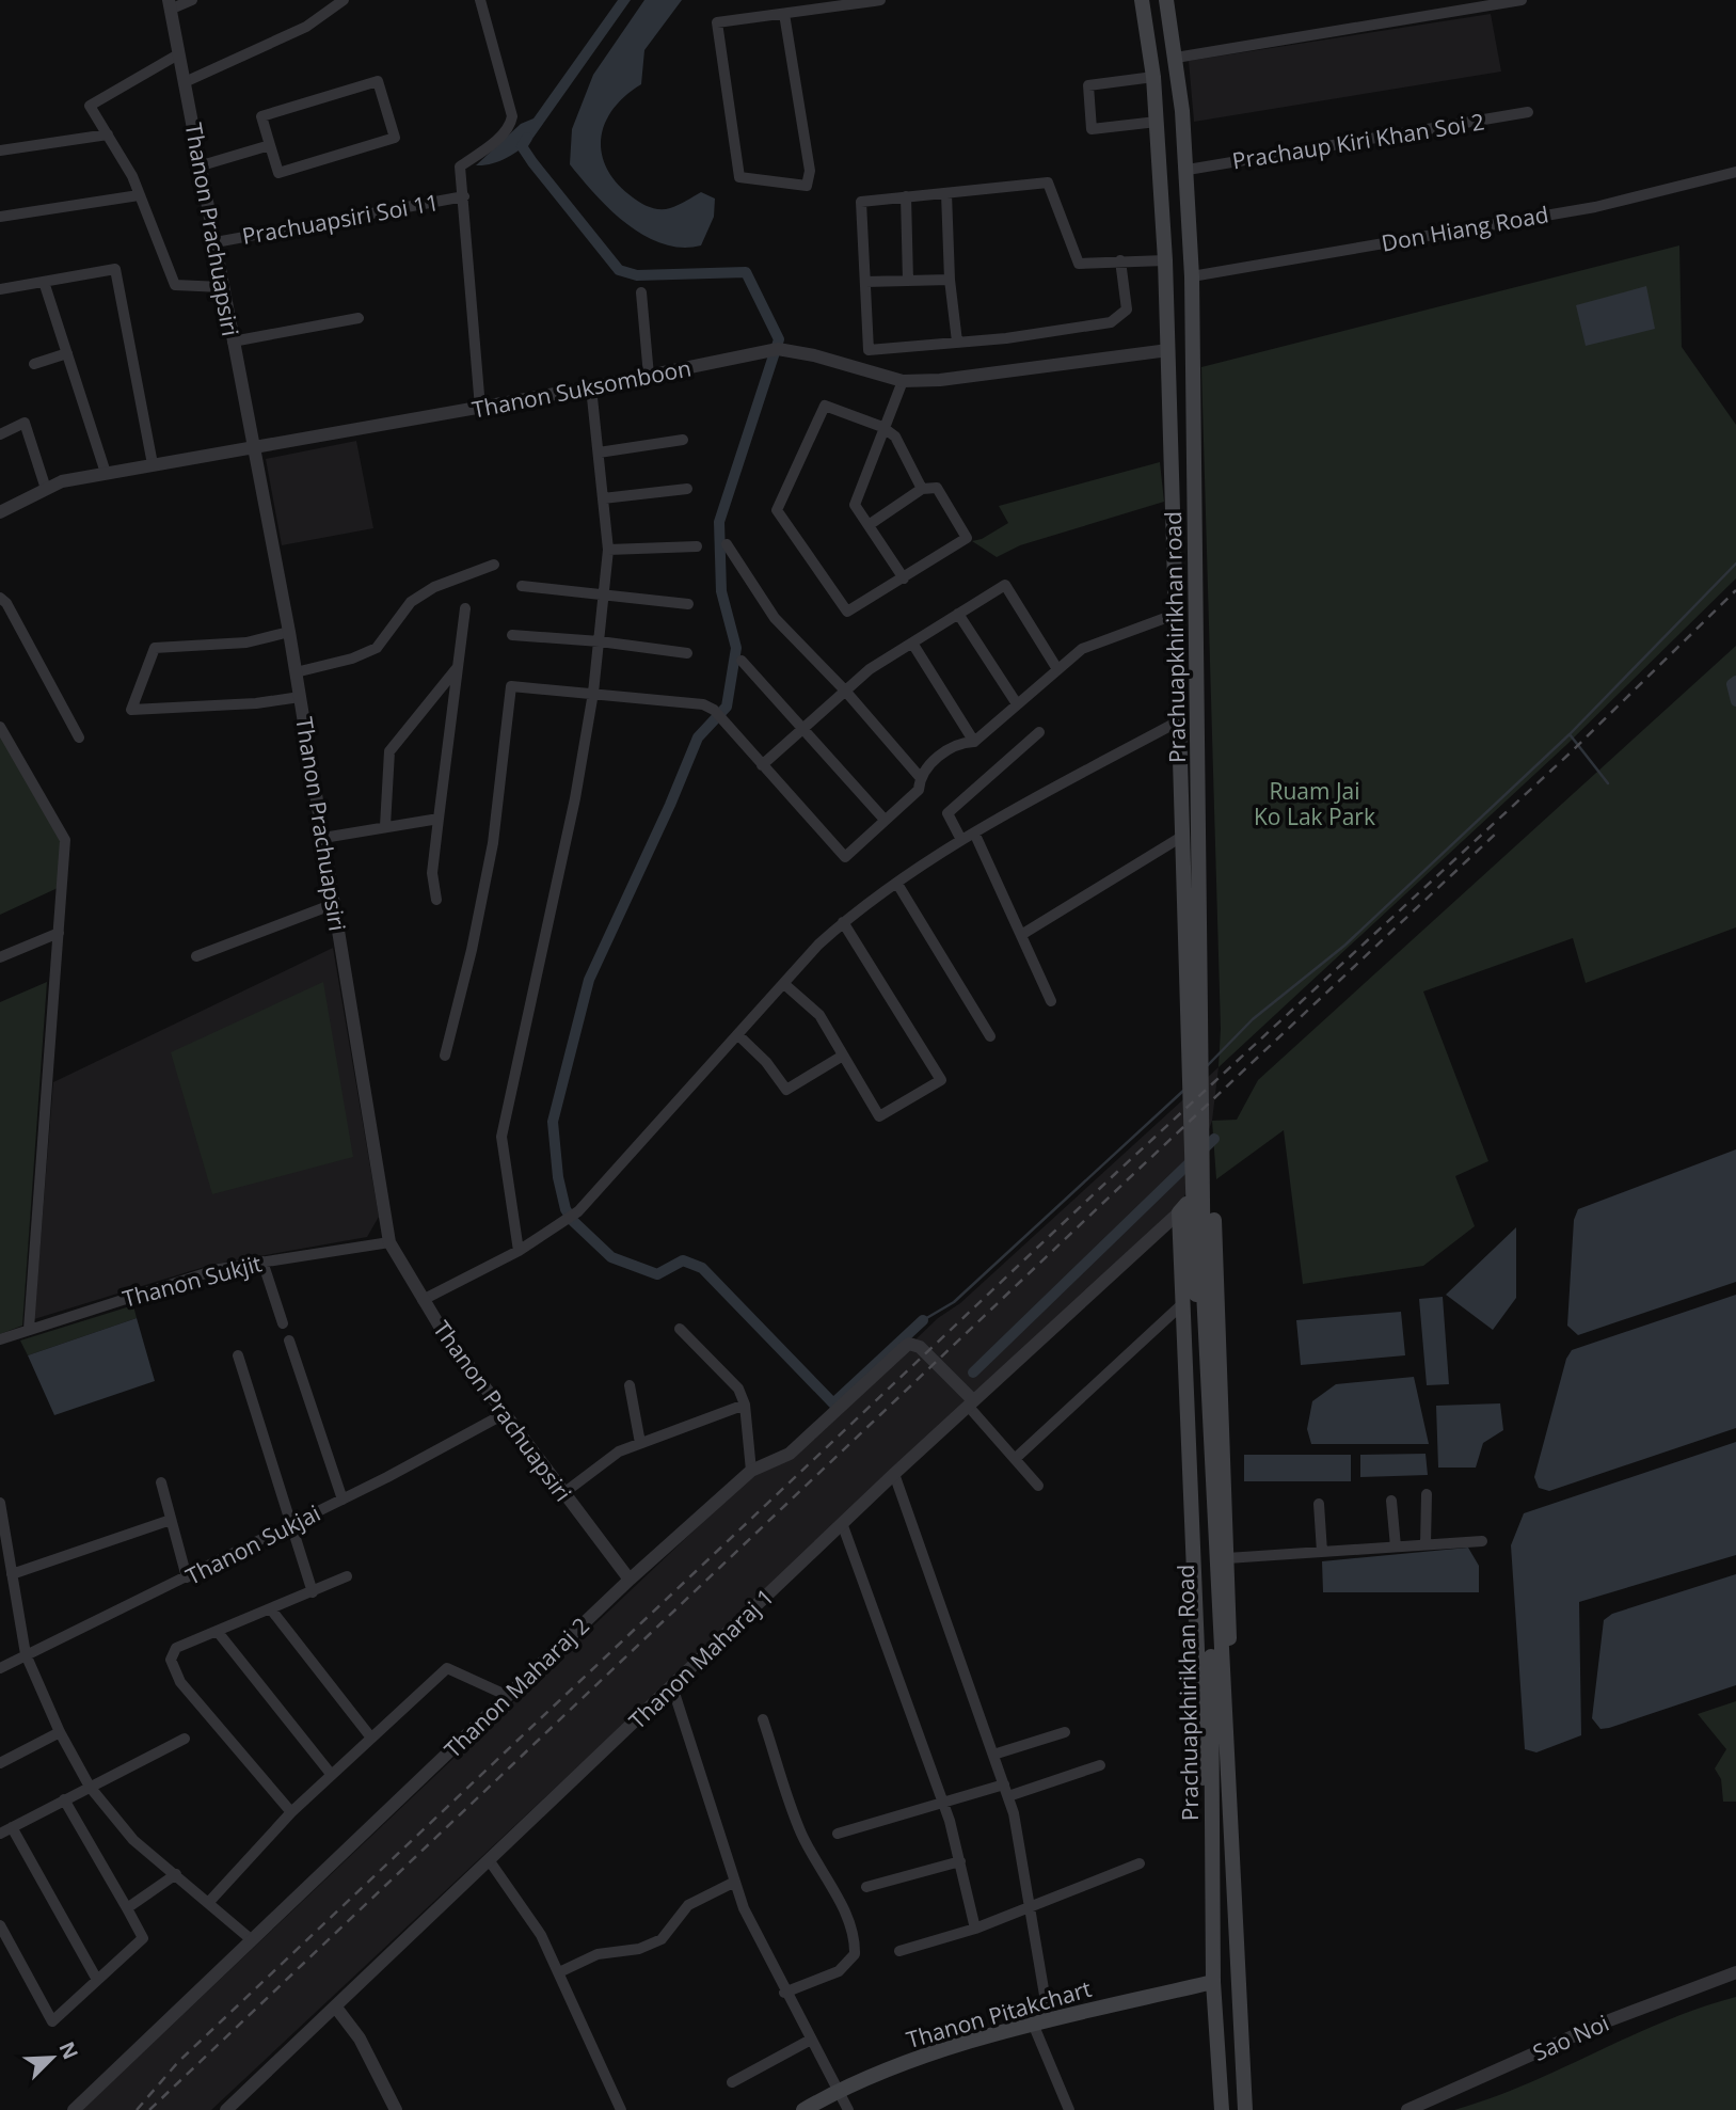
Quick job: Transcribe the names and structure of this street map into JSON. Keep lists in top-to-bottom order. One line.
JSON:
{"streets":{"main road":["Prachuapkhirikhan road","Prachuapkhirikhan Road","Thanon Pitakchart"],"street":["Prachaup Kiri Khan Soi 2","Prachuapsiri Soi 11","Don Hiang Road","Thanon Prachuapsiri","Thanon Suksomboon","Thanon Sukjit","Thanon Sukjai","Thanon Maharaj 1","Thanon Maharaj 2","Sao Noi"]},"crossings":[["Prachaup Kiri Khan Soi 2","Prachuapkhirikhan road"],["Prachuapsiri Soi 11","Thanon Prachuapsiri"],["Don Hiang Road","Prachuapkhirikhan road"],["Thanon Prachuapsiri","Thanon Suksomboon"],["Thanon Prachuapsiri","Thanon Sukjit"],["Thanon Prachuapsiri","Thanon Sukjai"],["Thanon Prachuapsiri","Thanon Maharaj 2"],["Thanon Suksomboon","Prachuapkhirikhan road"],["Prachuapkhirikhan road","Prachuapkhirikhan Road"],["Thanon Maharaj 1","Thanon Maharaj 2"],["Prachuapkhirikhan Road","Thanon Pitakchart"]],"parks":["Ruam Jai Ko Lak Park"],"north":"top right"}
